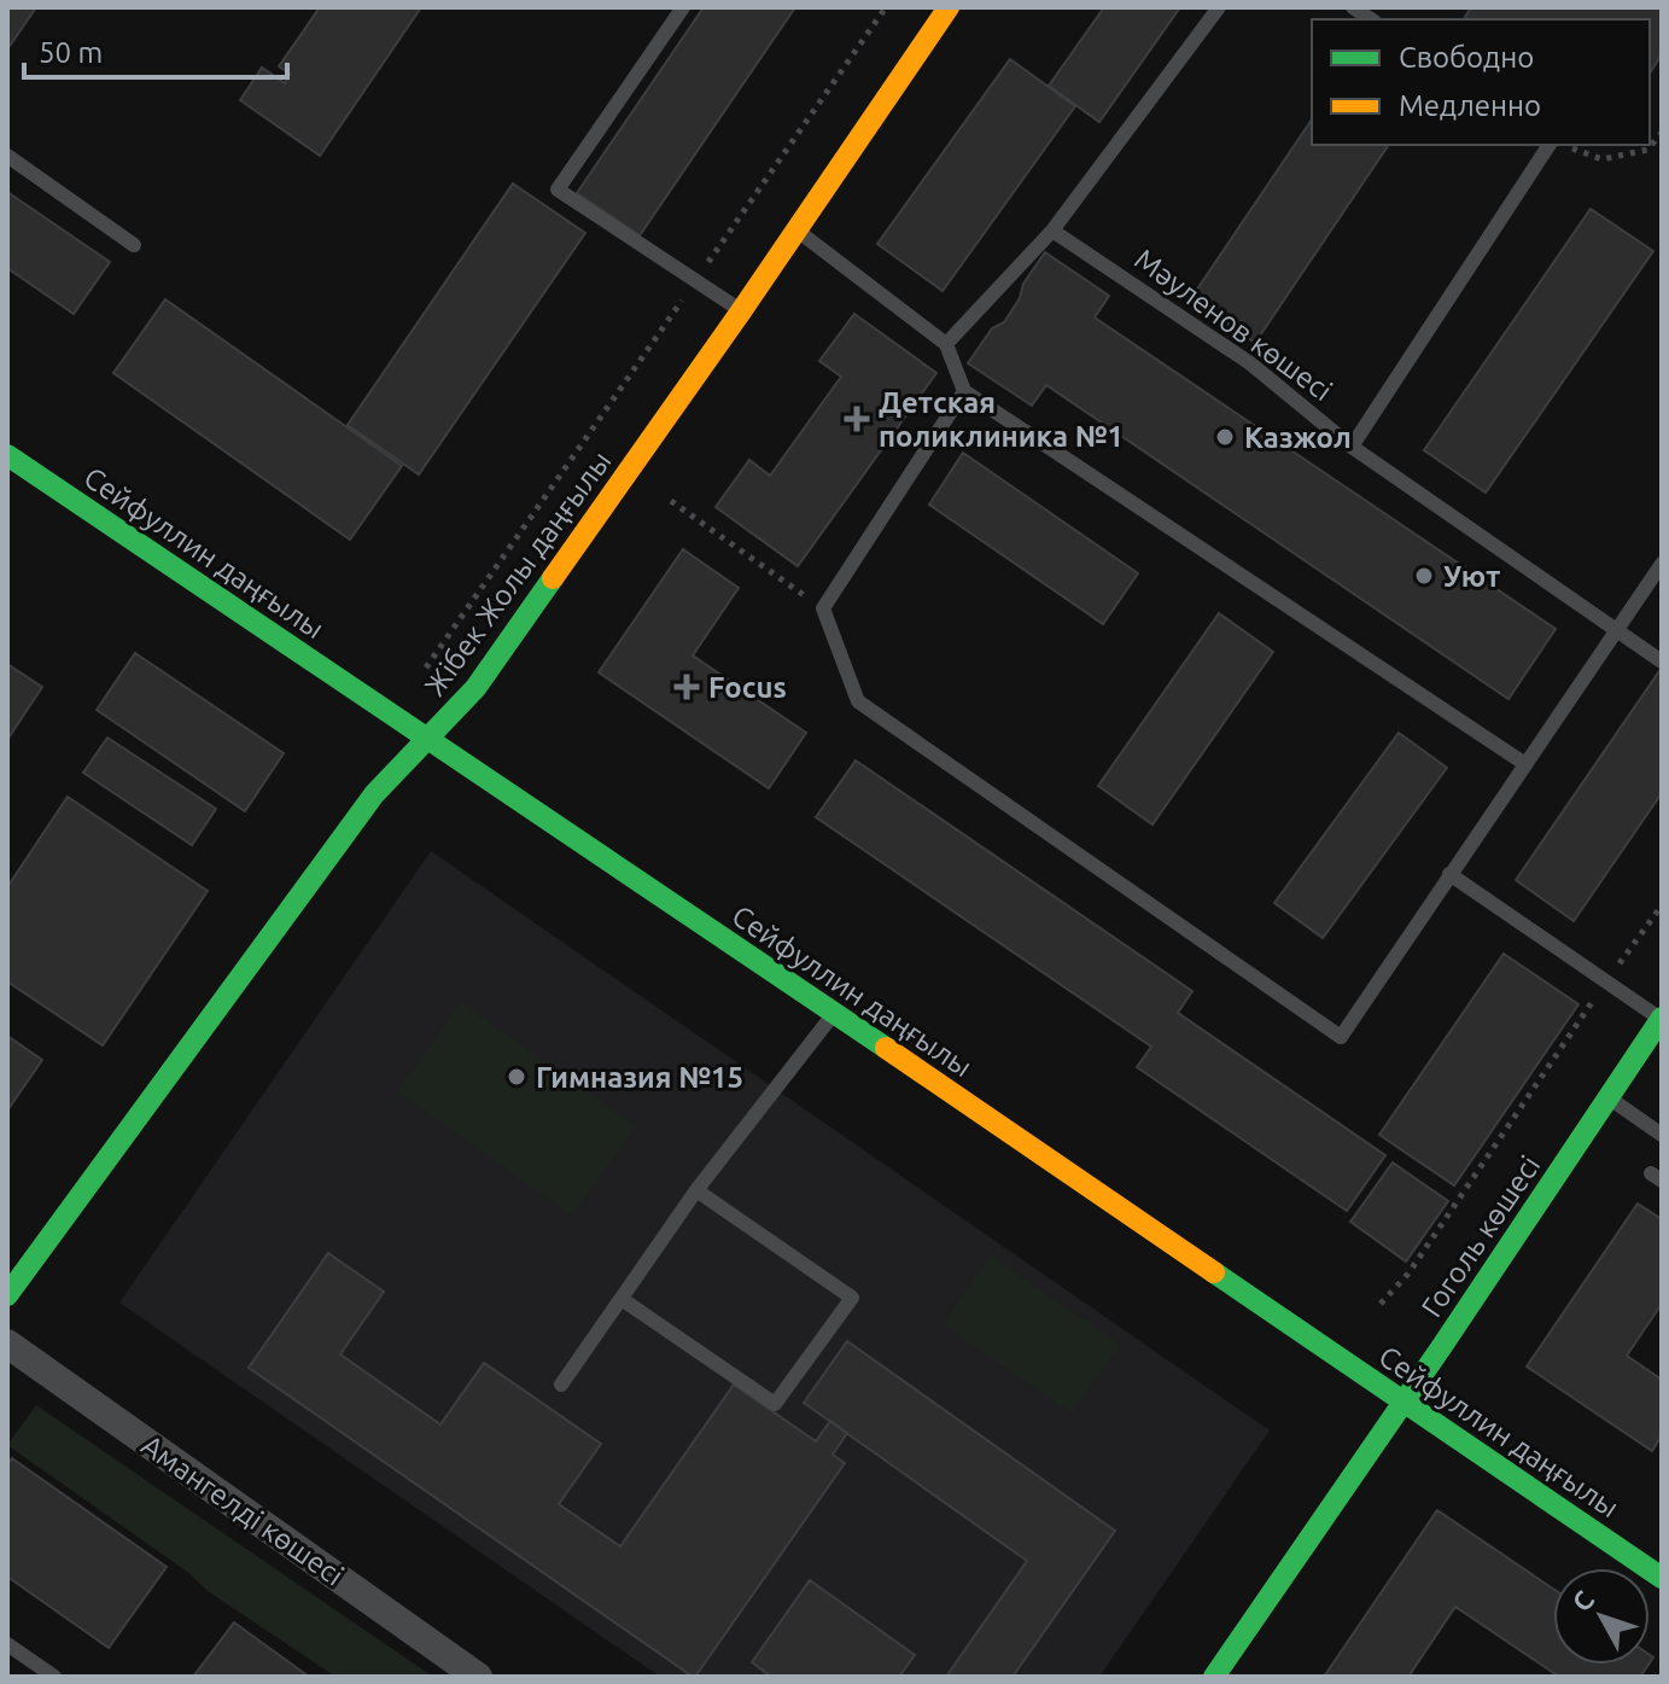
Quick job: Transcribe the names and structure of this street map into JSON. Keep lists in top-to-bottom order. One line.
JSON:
{"streets":{"main road":["Сейфуллин даңғылы","Жібек Жолы даңғылы","Гоголь көшесі"],"street":["Амангелді көшесі"],"lane":["Мәуленов көшесі"]},"crossings":[["Сейфуллин даңғылы","Жібек Жолы даңғылы"],["Сейфуллин даңғылы","Гоголь көшесі"]],"places":{"health":["Детская поликлиника №1","Focus"],"other":["Казжол","Уют","Гимназия №15"]},"legend":["Свободно","Медленно"],"scale_bar":"50 m","north":"top left"}
